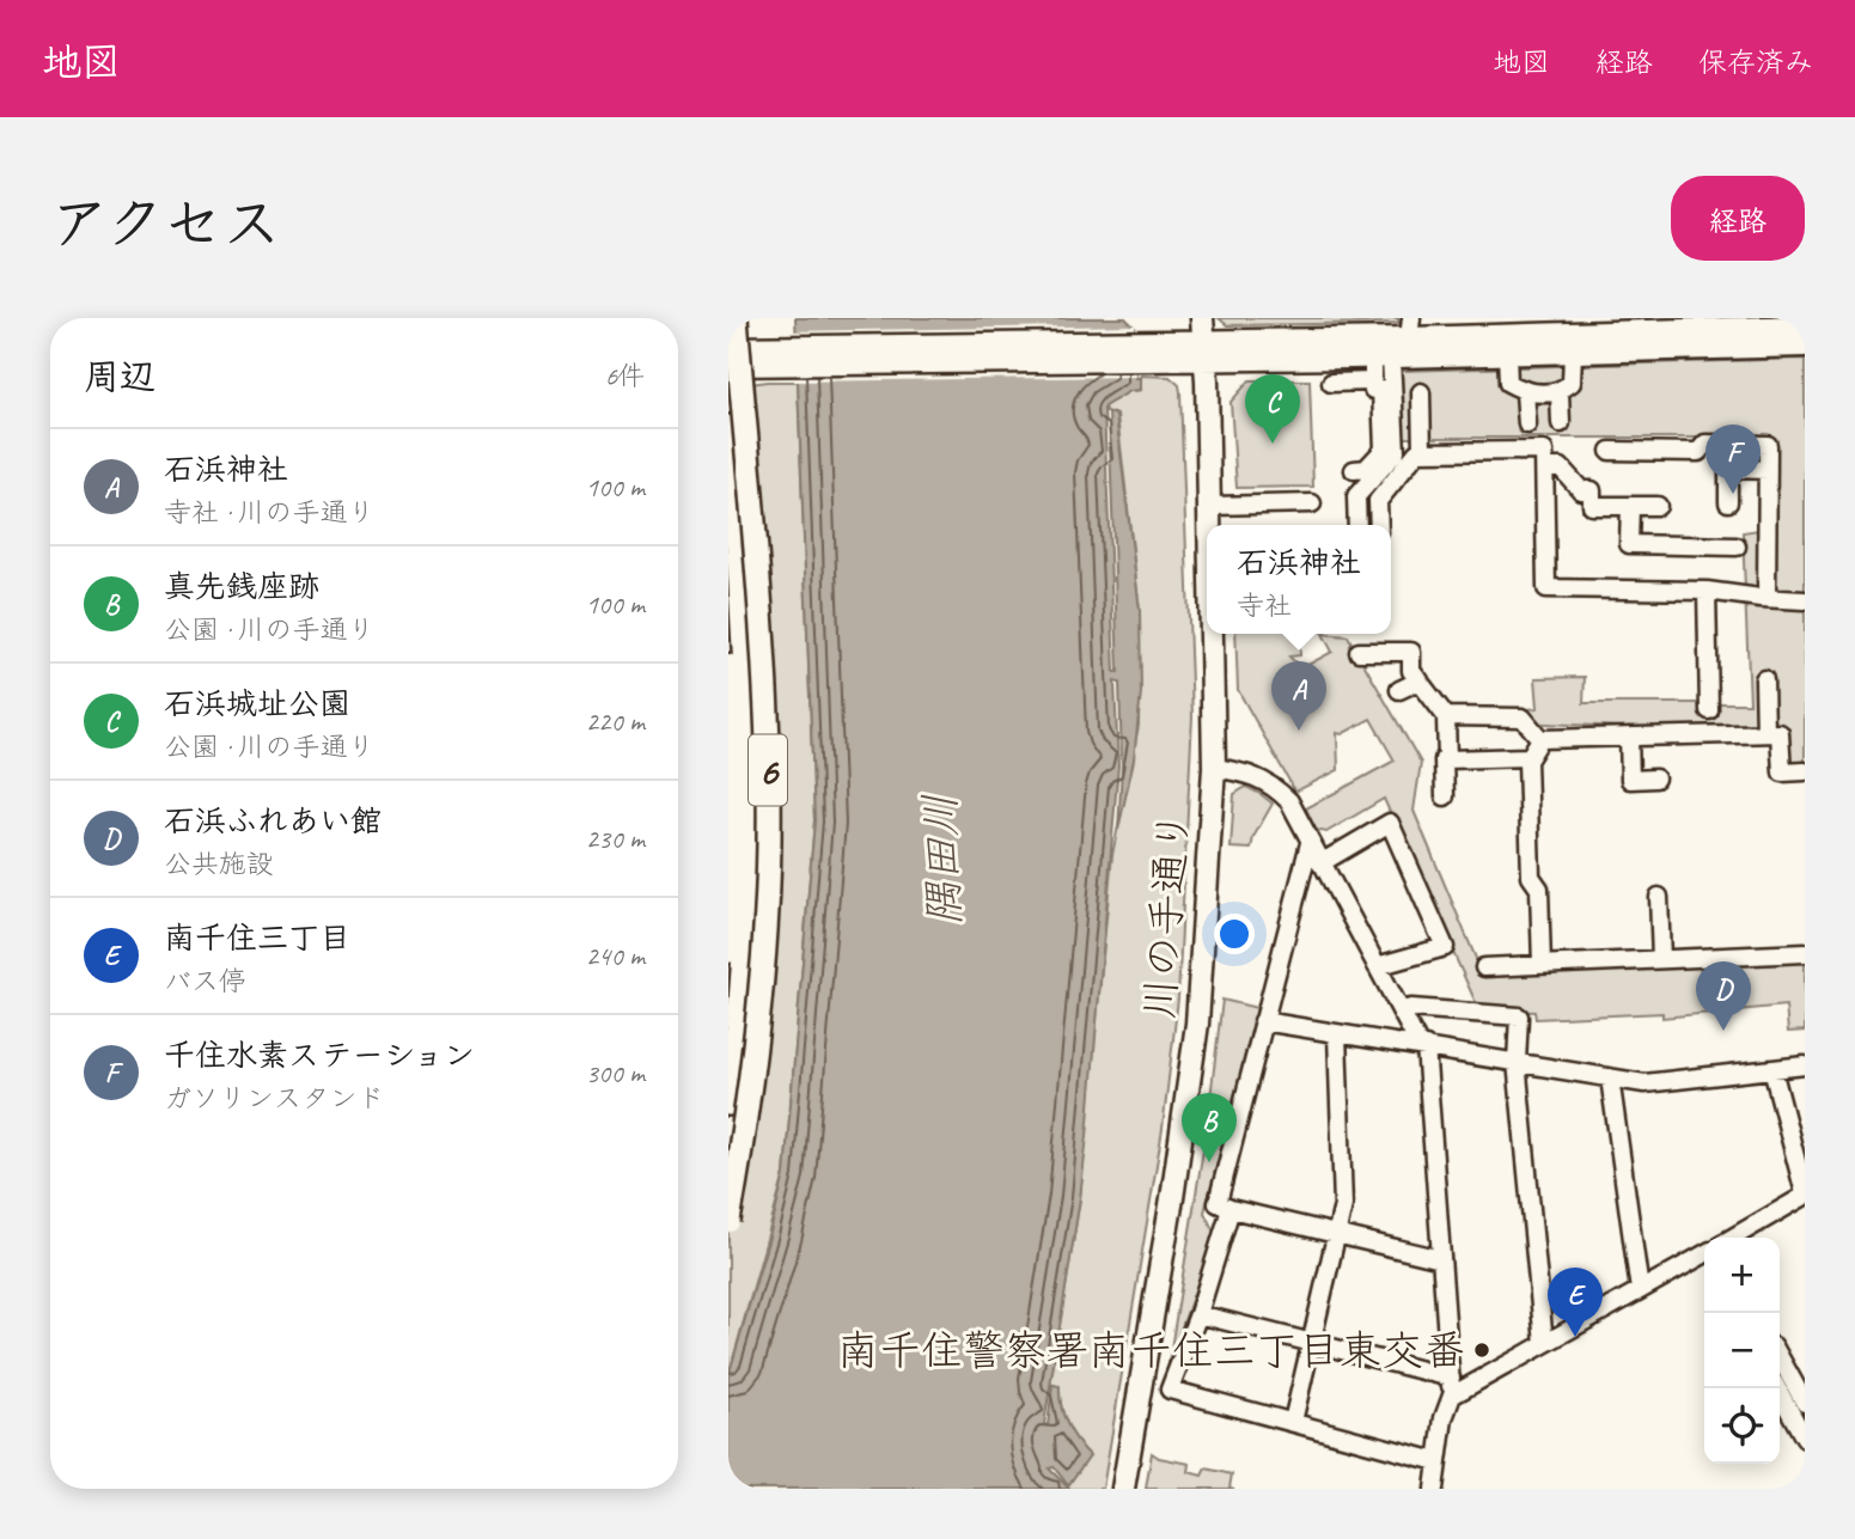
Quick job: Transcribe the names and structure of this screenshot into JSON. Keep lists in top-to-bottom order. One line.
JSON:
{"streets":{"highway":["6"],"main road":["川の手通り"]},"water":["隅田川"],"places":["南千住警察署南千住三丁目東交番"],"page":{"header":"地図","nav":["地図","経路","保存済み"],"title":"アクセス","buttons":"経路","heading":["周辺","6件"],"pins":["C","F","A","D","B","E"],"list":[{"mark":"A","name":"石浜神社","note":"寺社 · 川の手通り","value":"100 m"},{"mark":"B","name":"真先銭座跡","note":"公園 · 川の手通り","value":"100 m"},{"mark":"C","name":"石浜城址公園","note":"公園 · 川の手通り","value":"220 m"},{"mark":"D","name":"石浜ふれあい館","note":"公共施設","value":"230 m"},{"mark":"E","name":"南千住三丁目","note":"バス停","value":"240 m"},{"mark":"F","name":"千住水素ステーション","note":"ガソリンスタンド","value":"300 m"}],"popup":["石浜神社","寺社"],"map_buttons":["+","−"]}}
